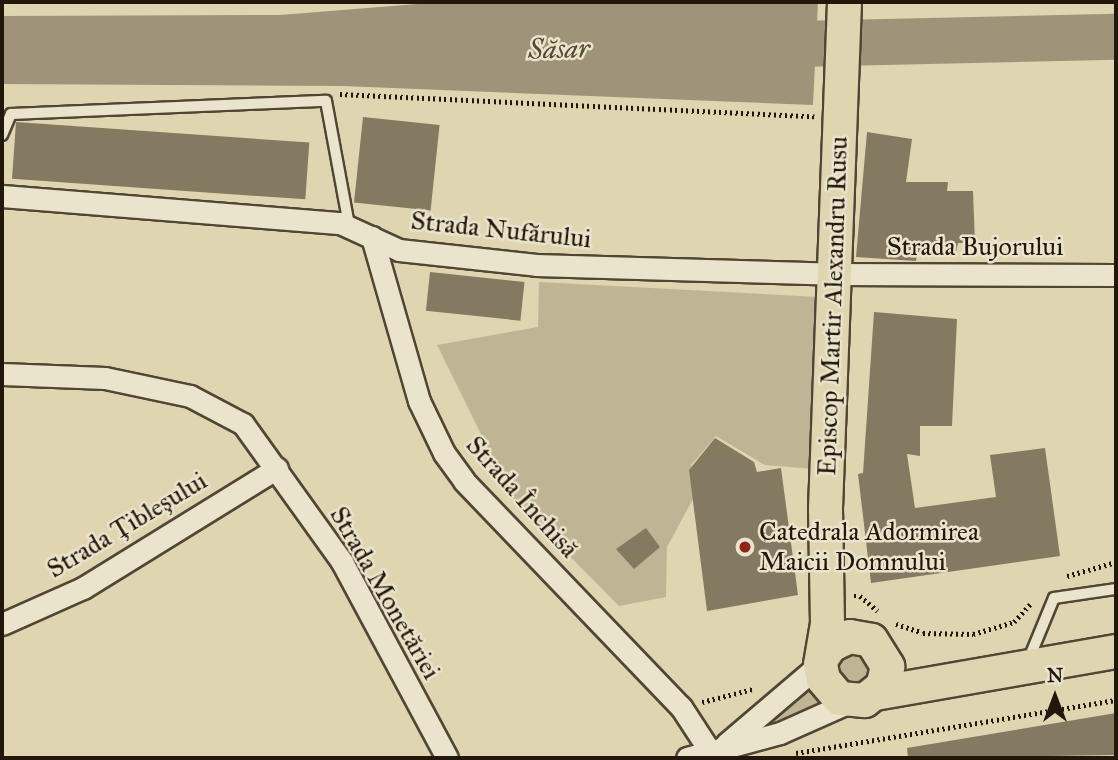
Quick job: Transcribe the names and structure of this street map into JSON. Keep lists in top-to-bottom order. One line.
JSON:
{"streets":{"main road":["Episcop Martir Alexandru Rusu"],"street":["Strada Nufărului","Strada Bujorului","Strada Închisă","Strada Țibleșului","Strada Monetăriei"]},"crossings":[["Strada Nufărului","Strada Bujorului"],["Strada Nufărului","Episcop Martir Alexandru Rusu"],["Strada Nufărului","Strada Închisă"],["Strada Bujorului","Episcop Martir Alexandru Rusu"],["Strada Țibleșului","Strada Monetăriei"]],"water":["Săsar"],"places":["Catedrala Adormirea Maicii Domnului"],"north":"top"}
